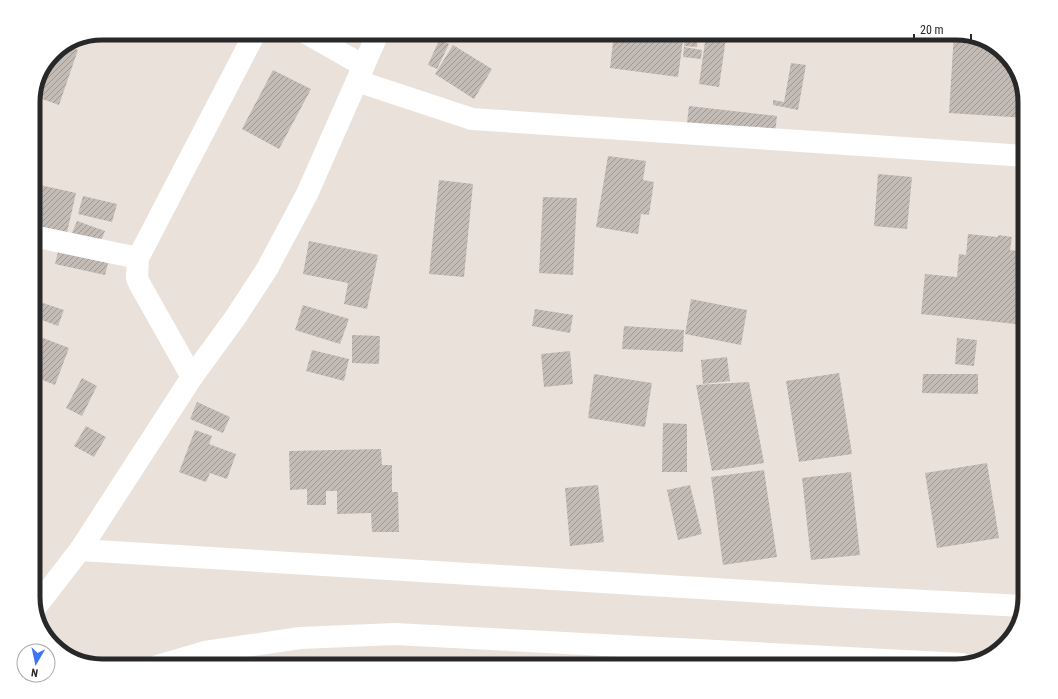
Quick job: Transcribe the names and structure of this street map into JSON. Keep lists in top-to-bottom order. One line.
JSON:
{"scale_bar":"20 m","north":"bottom"}
